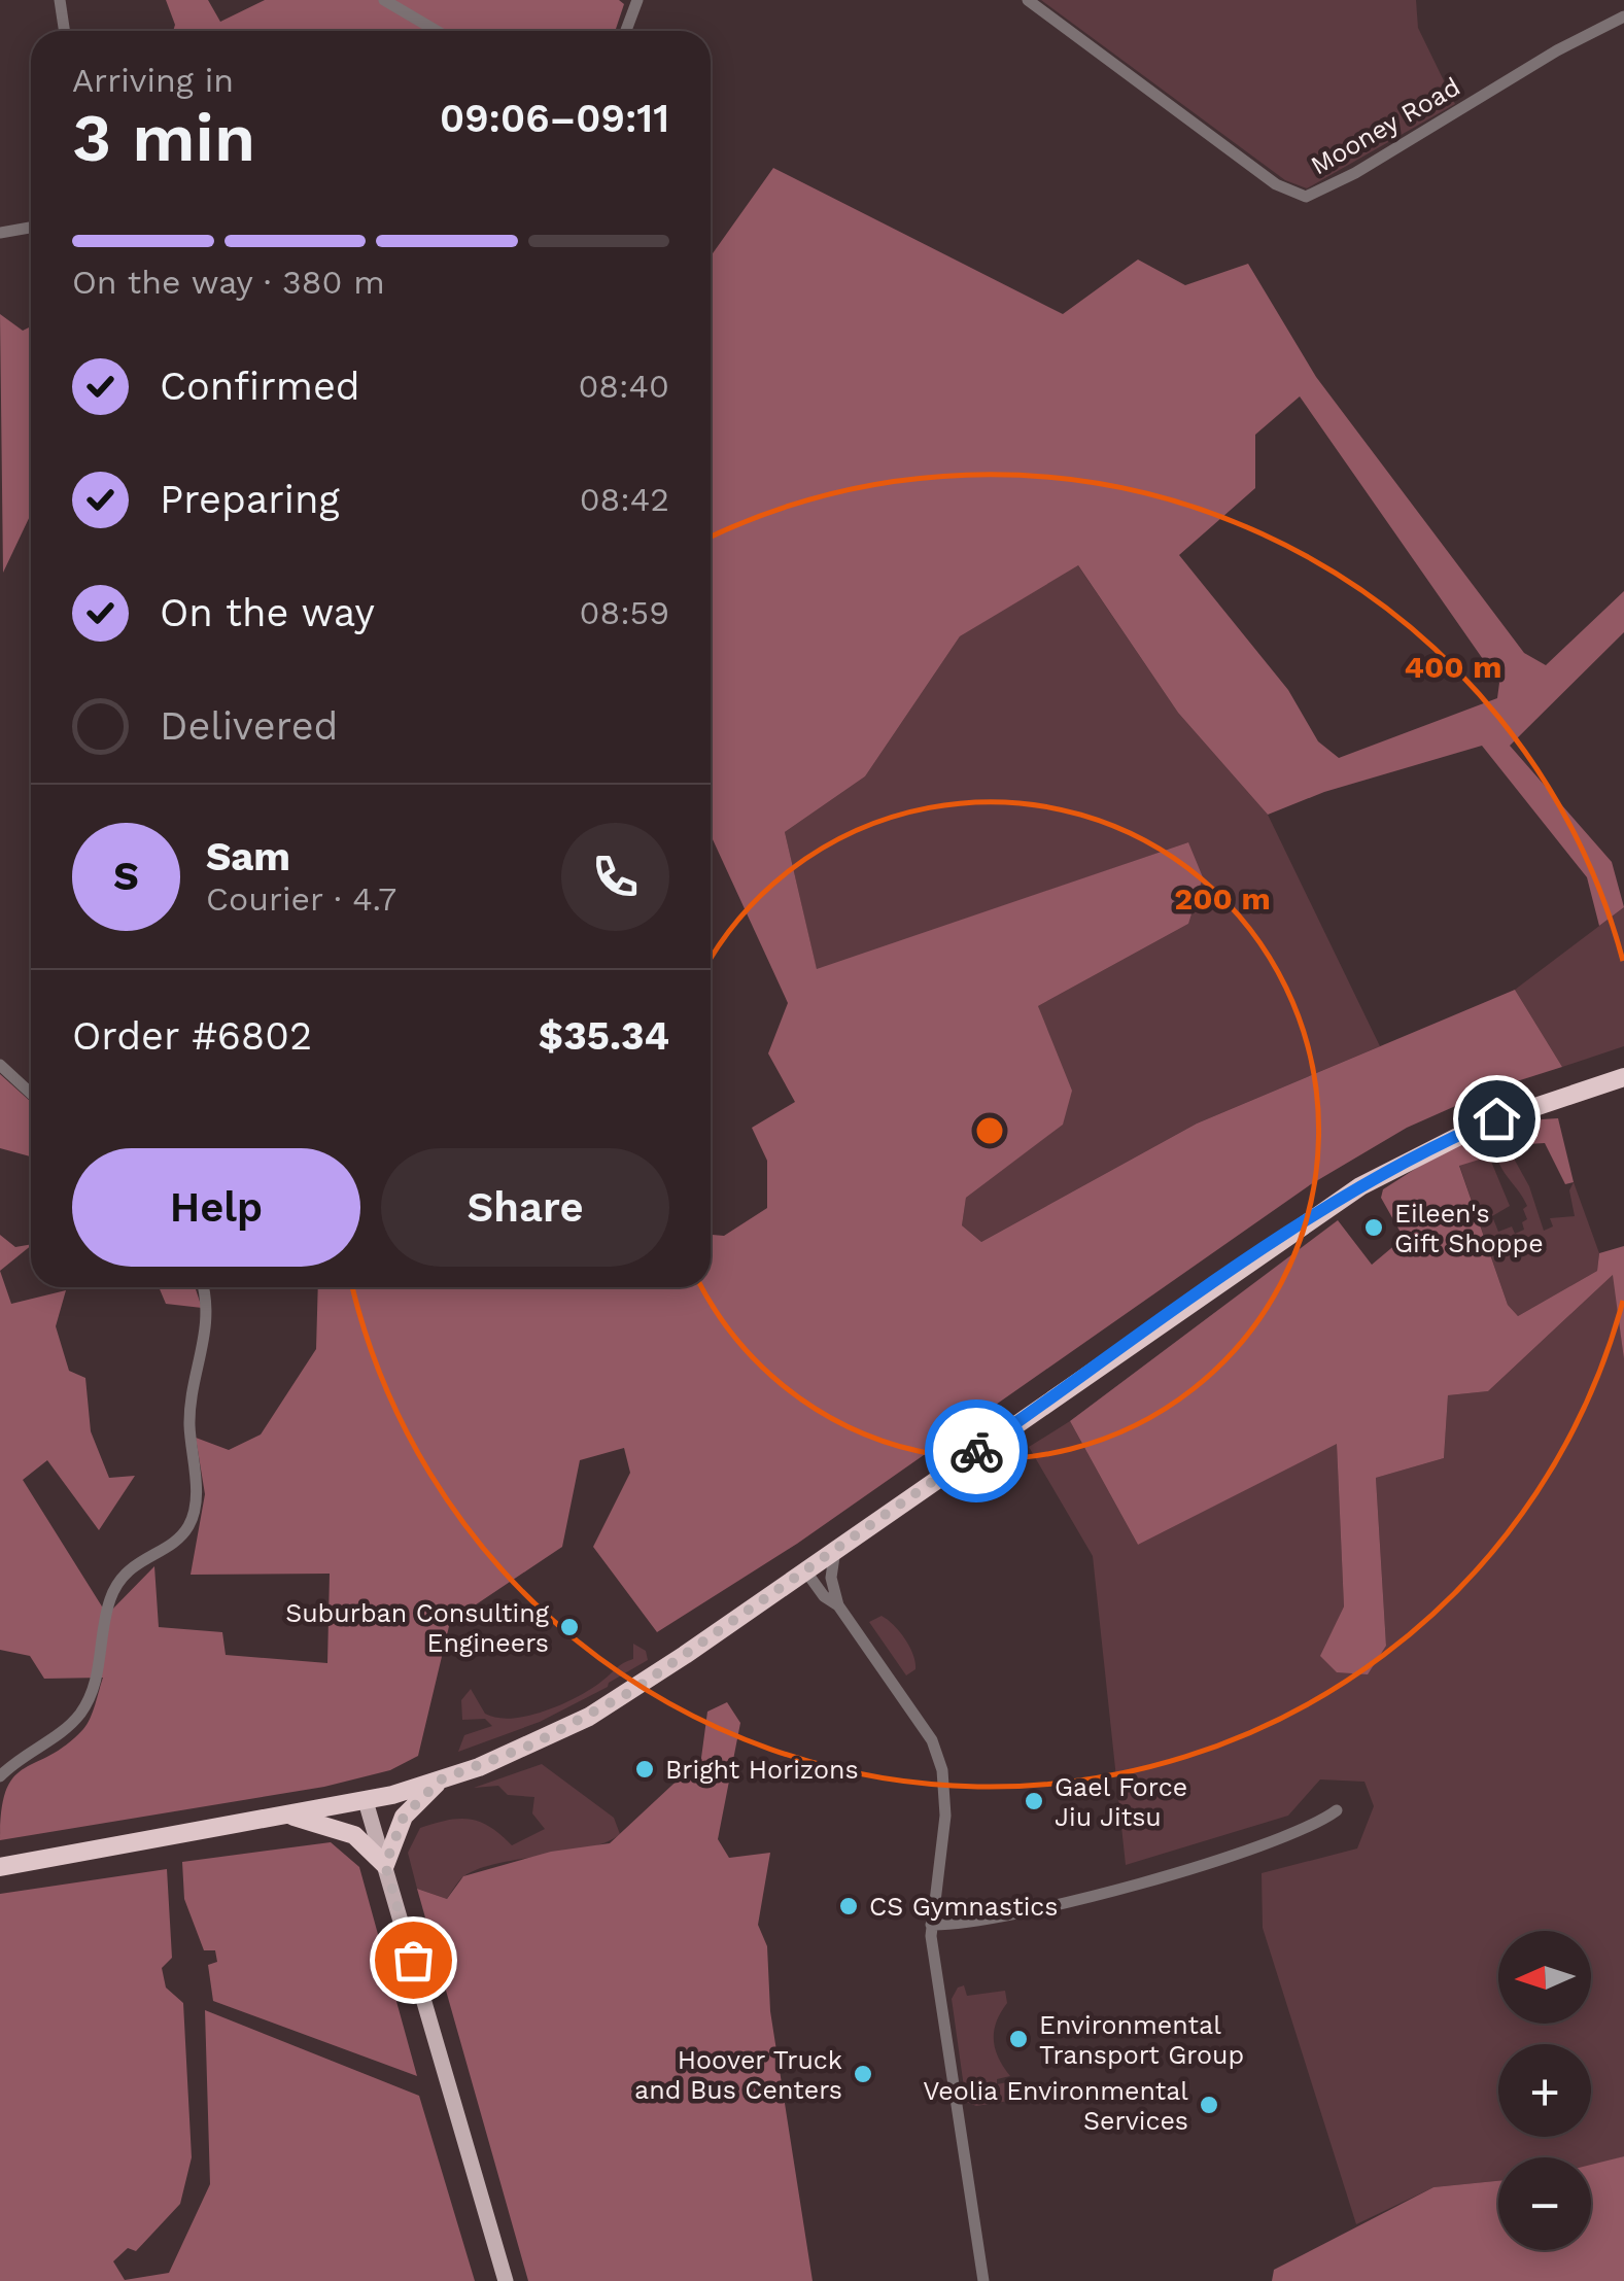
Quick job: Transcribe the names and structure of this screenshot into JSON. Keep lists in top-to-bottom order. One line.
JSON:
{"streets":{"street":["Mooney Road"]},"places":["Eileen's Gift Shoppe","Suburban Consulting Engineers","Bright Horizons","Gael Force Jiu Jitsu","CS Gymnastics","Environmental Transport Group","Hoover Truck and Bus Centers","Veolia Environmental Services"],"north":"left","page":{"heading":["3 min","Arriving in","09:06–09:11"],"panel":["Sam","Courier · 4.7","Order #6802","$35.34"],"bar":"On the way · 380 m","list":[["Confirmed","08:40"],["Preparing","08:42"],["On the way","08:59"],"Delivered"],"round":"S","buttons":["Help","Share"],"map_buttons":["+","−"]},"rings":["400 m","200 m"]}
